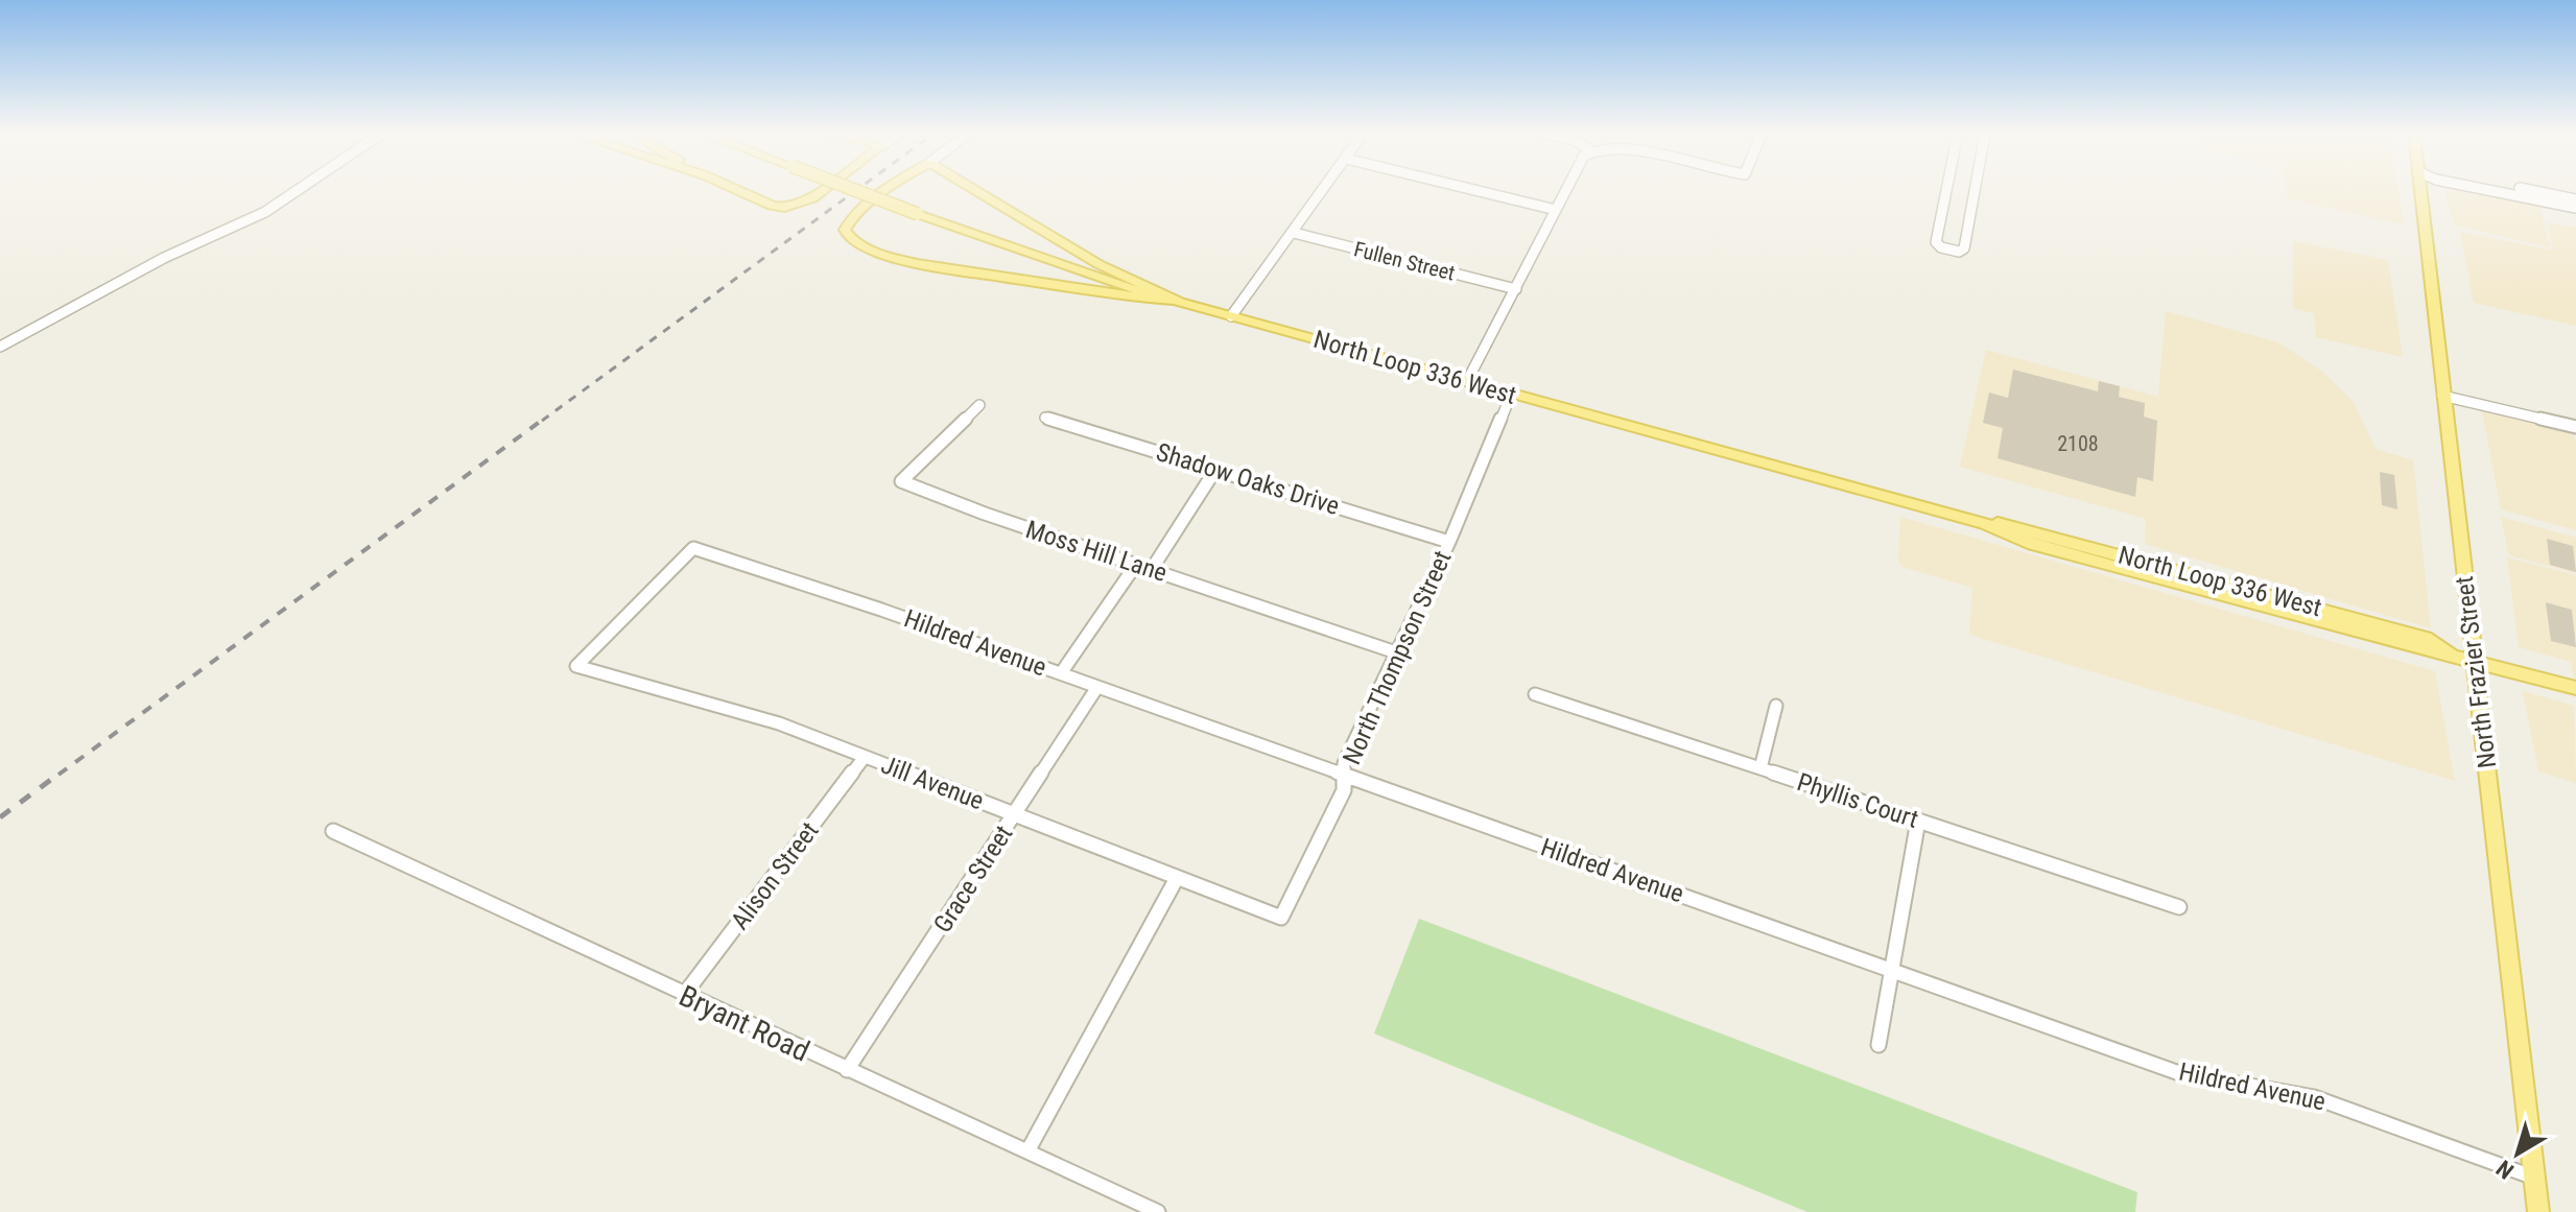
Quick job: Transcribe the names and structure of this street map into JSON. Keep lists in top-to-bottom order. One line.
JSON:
{"streets":{"main road":["North Loop 336 West","North Frazier Street"],"street":["Fullen Street","Shadow Oaks Drive","Moss Hill Lane","Hildred Avenue","North Thompson Street","Jill Avenue","Phyllis Court","Alison Street","Grace Street","Bryant Road"]},"crossings":[["North Loop 336 West","North Thompson Street"],["North Loop 336 West","North Frazier Street"],["Shadow Oaks Drive","North Thompson Street"],["Moss Hill Lane","North Thompson Street"],["Hildred Avenue","North Thompson Street"],["Hildred Avenue","North Frazier Street"],["Hildred Avenue","Jill Avenue"],["Hildred Avenue","Grace Street"],["North Thompson Street","Jill Avenue"],["Jill Avenue","Alison Street"],["Jill Avenue","Grace Street"],["Alison Street","Bryant Road"],["Grace Street","Bryant Road"]],"house_numbers":["2108"],"north":"bottom left"}
